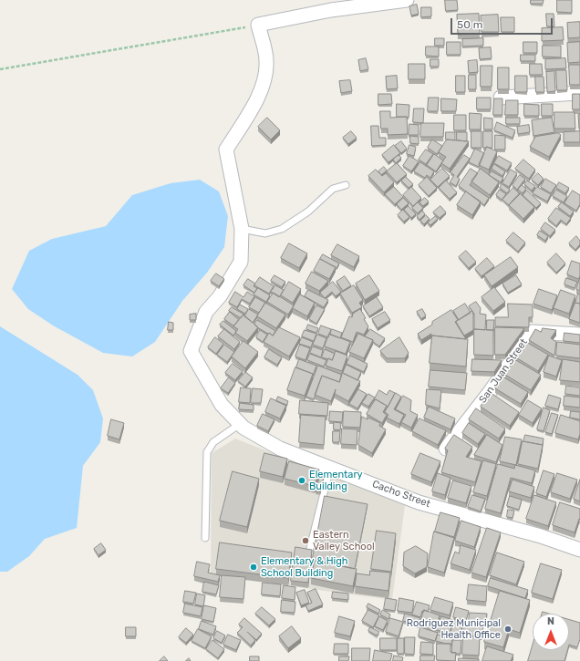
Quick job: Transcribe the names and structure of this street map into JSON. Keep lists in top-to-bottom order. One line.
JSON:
{"streets":{"street":["San Juan Street","Cacho Street"]},"places":["Elementary Building","Eastern Valley School","Elementary & High School Building","Rodriguez Municipal Health Office"],"scale_bar":"50 m","north":"top"}
